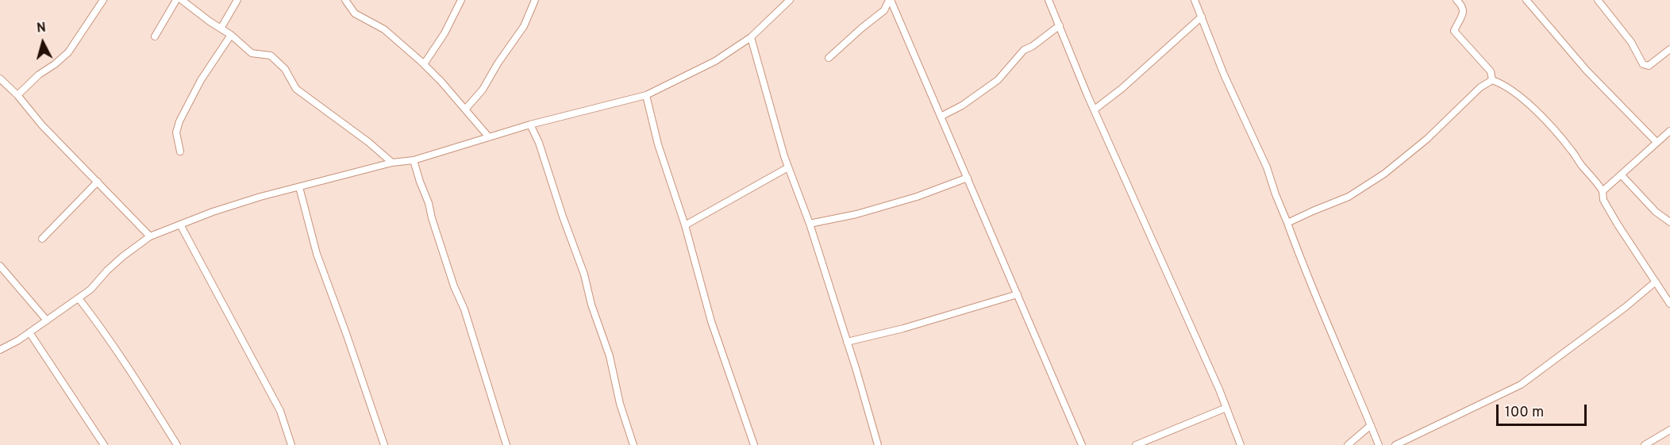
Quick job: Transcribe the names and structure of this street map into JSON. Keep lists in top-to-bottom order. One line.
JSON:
{"scale_bar":"100 m","north":"top"}
